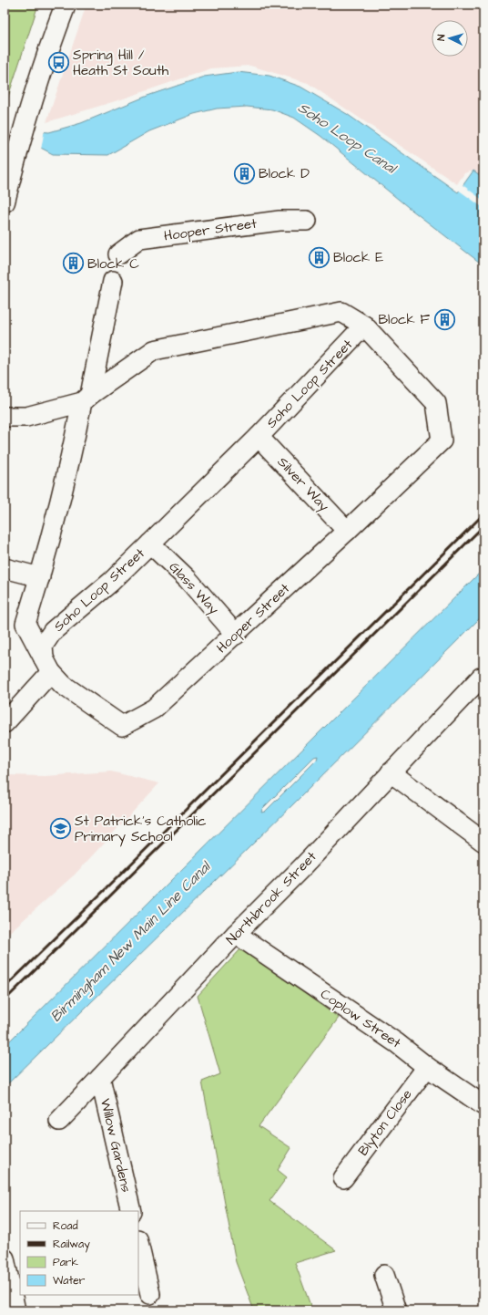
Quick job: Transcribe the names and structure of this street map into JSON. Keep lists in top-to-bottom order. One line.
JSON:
{"streets":{"street":["Hooper Street","Soho Loop Street","Silver Way","Glass Way","Northbrook Street","Coplow Street","Blyton Close","Willow Gardens"]},"crossings":[["Hooper Street","Soho Loop Street"],["Hooper Street","Silver Way"],["Hooper Street","Glass Way"],["Soho Loop Street","Silver Way"],["Soho Loop Street","Glass Way"],["Northbrook Street","Coplow Street"],["Northbrook Street","Willow Gardens"],["Coplow Street","Blyton Close"]],"water":["Soho Loop Canal","Birmingham New Main Line Canal"],"places":{"bus stop":["Spring Hill / Heath St South"],"building":["Block D","Block E","Block C","Block F"],"school or university":["St Patrick's Catholic Primary School"]},"legend":["Road","Railway","Park","Water"],"north":"left"}
